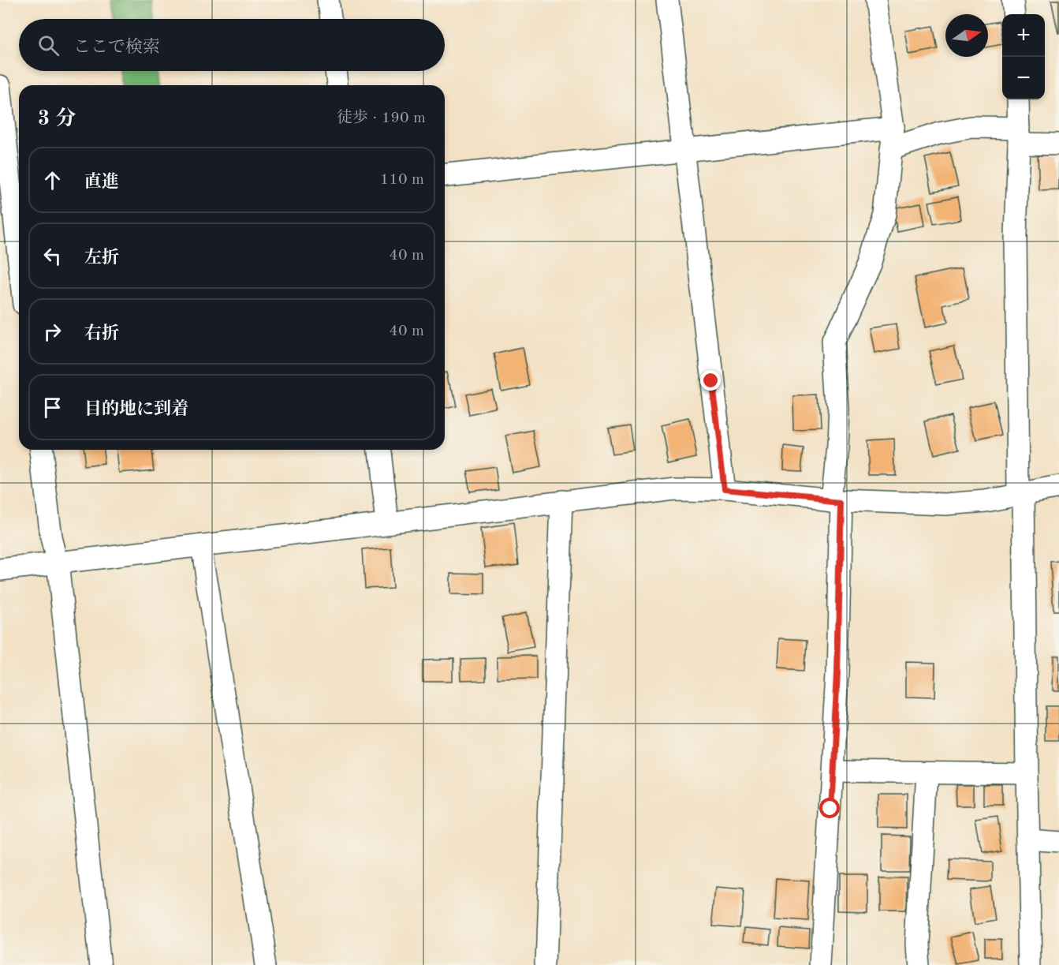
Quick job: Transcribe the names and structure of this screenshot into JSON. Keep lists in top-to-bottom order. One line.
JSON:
{"north":"right","page":{"map_buttons":["+","−"],"search":"ここで検索","heading":["3 分","徒歩 · 190 m"],"list":[["直進","110 m"],["左折","40 m"],["右折","40 m"],"目的地に到着"]}}
